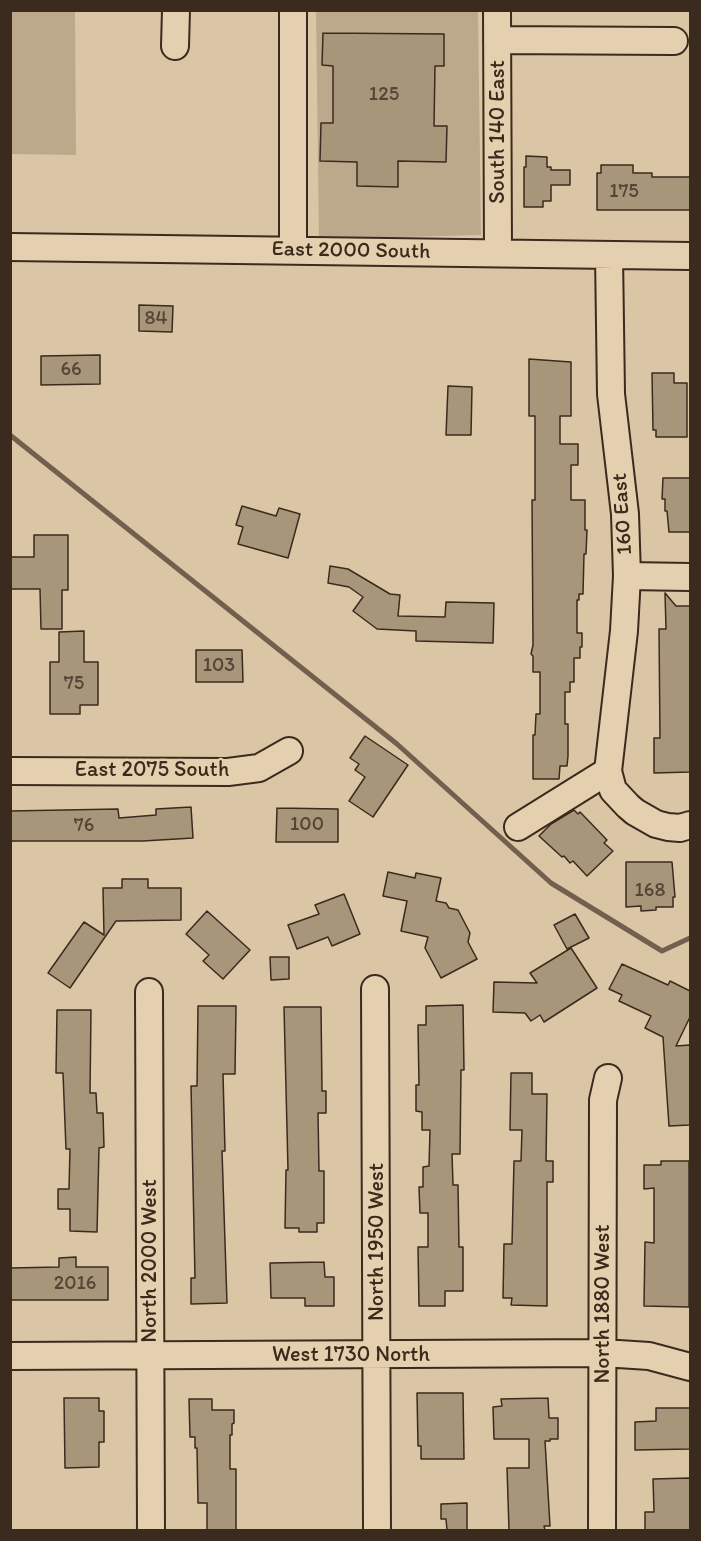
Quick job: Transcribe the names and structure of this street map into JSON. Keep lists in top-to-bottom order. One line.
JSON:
{"streets":{"street":["South 140 East","East 2000 South","160 East","East 2075 South","North 1950 West","North 2000 West","North 1880 West","West 1730 North"]},"crossings":[["South 140 East","East 2000 South"],["East 2000 South","160 East"],["North 1950 West","West 1730 North"],["North 2000 West","West 1730 North"],["North 1880 West","West 1730 North"]],"house_numbers":["125","175","84","66","103","75","100","76","168","2016"]}
